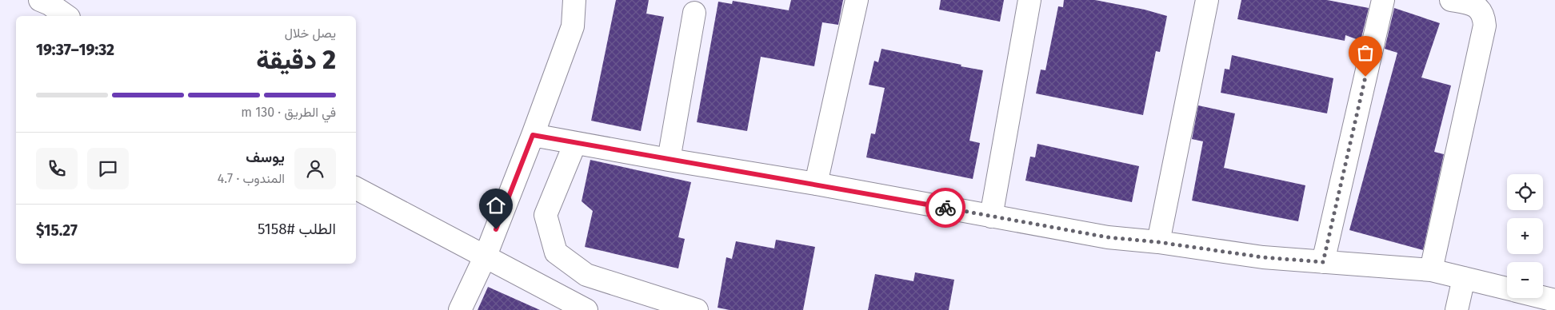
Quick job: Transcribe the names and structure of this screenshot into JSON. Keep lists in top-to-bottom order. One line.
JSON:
{"page":{"heading":["2 دقيقة","يصل خلال","19:32–19:37"],"panel":["يوسف","المندوب · 4.7","الطلب #5158","$15.27"],"bar":"في الطريق · 130 m","map_buttons":["+","−"]}}
